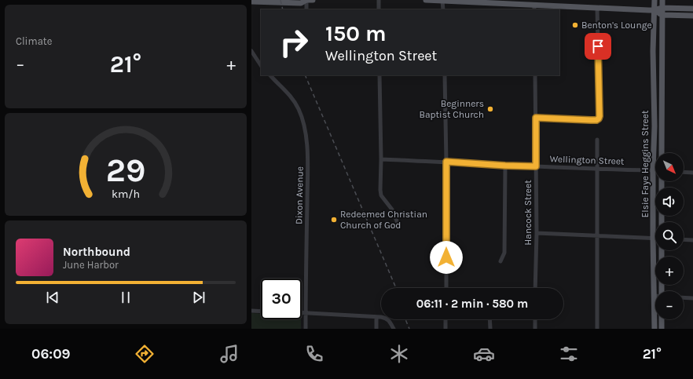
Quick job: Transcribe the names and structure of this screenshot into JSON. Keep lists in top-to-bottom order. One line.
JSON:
{"streets":{"main road":["Elsie Faye Heggins Street"],"street":["Wellington Street","Dixon Avenue","Hancock Street"]},"crossings":[["Wellington Street","Elsie Faye Heggins Street"],["Wellington Street","Hancock Street"]],"places":["Benton's Lounge","Beginners Baptist Church","Redeemed Christian Church of God"],"north":"bottom right","page":{"tile":"Climate","turn":["150 m","Wellington Street"],"heat":["−","21°","+"],"map_buttons":["+","−"],"song":["Northbound","June Harbor"],"limit":"30","trip":"06:11 · 2 min · 580 m","tabs":["06:09","21°"],"gauge":["29","km/h"]}}
